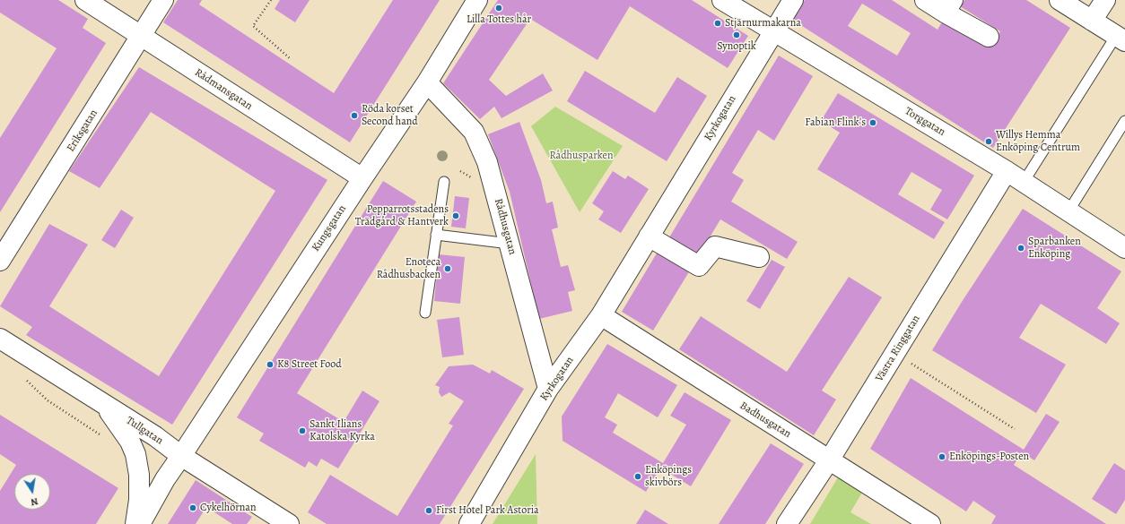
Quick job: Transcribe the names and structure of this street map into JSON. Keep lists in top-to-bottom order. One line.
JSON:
{"streets":{"street":["Rådmansgatan","Kyrkogatan","Torggatan","Eriksgatan","Rådhusgatan","Kungsgatan","Västra Ringgatan","Badhusgatan","Tullgatan"]},"crossings":[["Rådmansgatan","Eriksgatan"],["Rådmansgatan","Kungsgatan"],["Kyrkogatan","Torggatan"],["Kyrkogatan","Rådhusgatan"],["Kyrkogatan","Badhusgatan"],["Torggatan","Västra Ringgatan"],["Rådhusgatan","Kungsgatan"],["Kungsgatan","Tullgatan"],["Västra Ringgatan","Badhusgatan"]],"parks":["Rådhusparken"],"places":["Lilla Tottes hår","Stjärnurmakarna","Synoptik","Röda korset Second hand","Fabian Flink's","Willys Hemma Enköping Centrum","Pepparrotsstadens Trädgård & Hantverk","Sparbanken Enköping","Enoteca Rådhusbacken","K8 Street Food","Sankt Ilians Katolska Kyrka","Enköpings-Posten","Enköpings skivbörs","Cykelhörnan","First Hotel Park Astoria"],"north":"bottom"}
